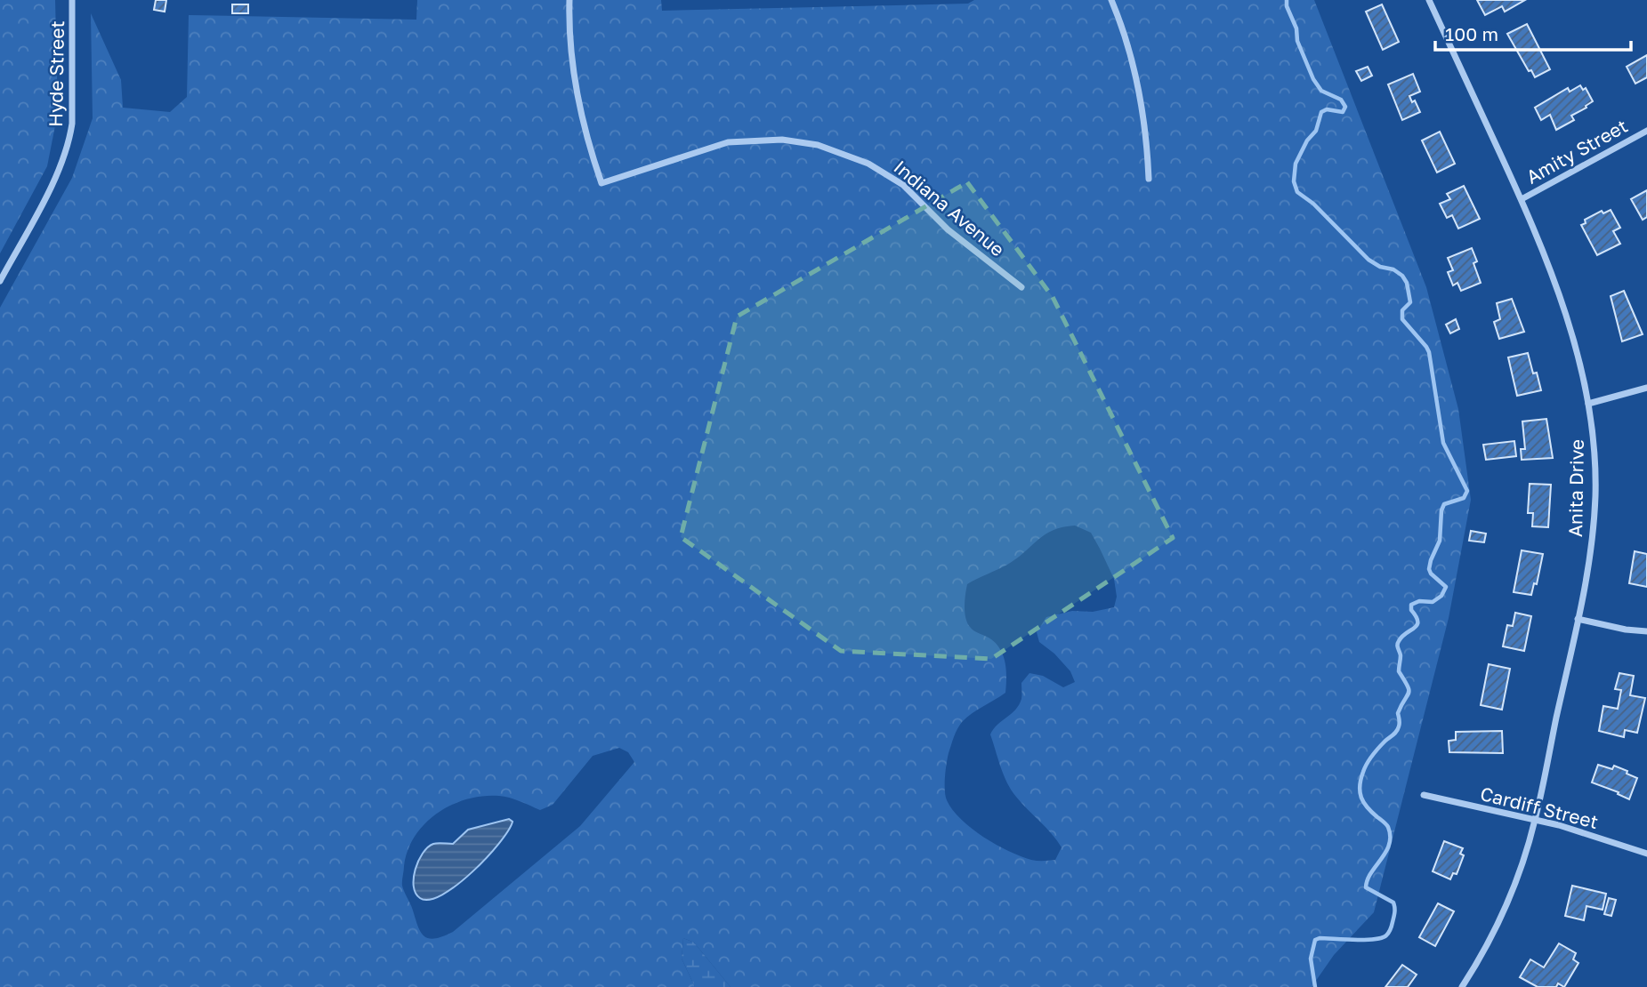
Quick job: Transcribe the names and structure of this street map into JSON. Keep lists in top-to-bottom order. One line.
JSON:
{"streets":{"street":["Hyde Street","Amity Street","Indiana Avenue","Anita Drive","Cardiff Street"]},"crossings":[["Amity Street","Anita Drive"],["Anita Drive","Cardiff Street"]],"scale_bar":"100 m"}
